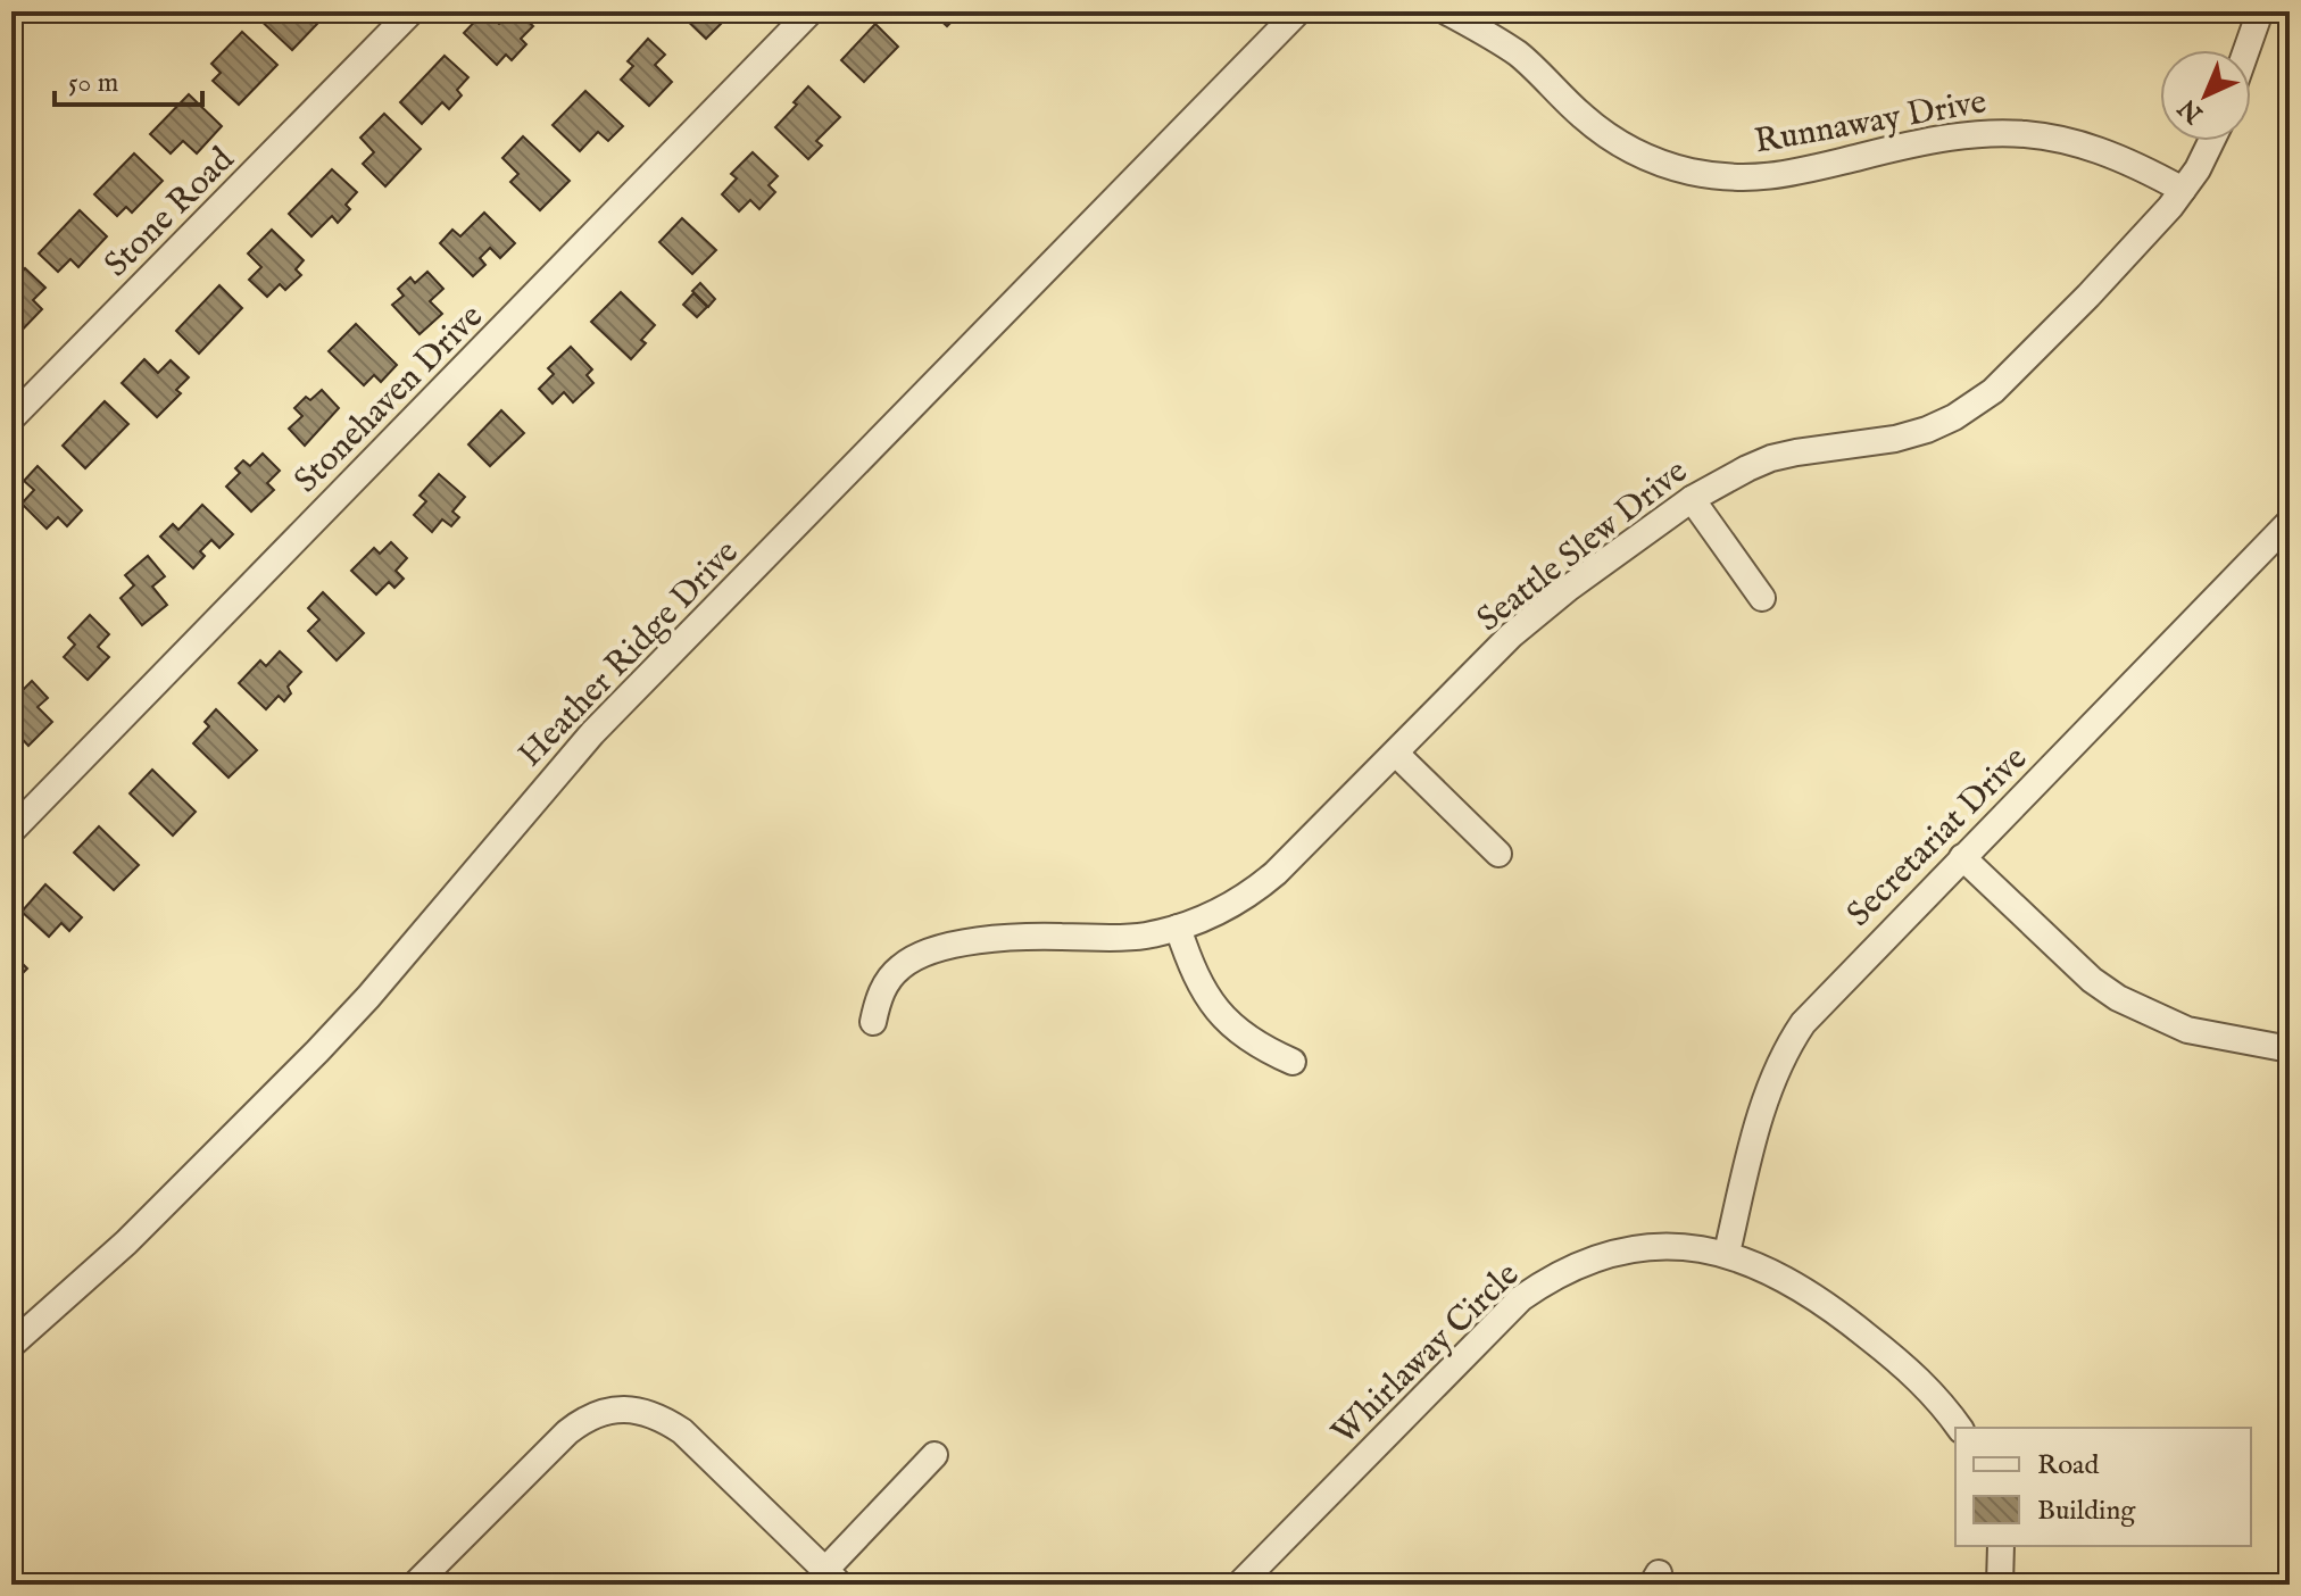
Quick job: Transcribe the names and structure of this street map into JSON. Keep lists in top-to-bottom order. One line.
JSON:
{"streets":{"street":["Runnaway Drive","Stone Road","Stonehaven Drive","Seattle Slew Drive","Heather Ridge Drive","Secretariat Drive","Whirlaway Circle"]},"crossings":[["Runnaway Drive","Seattle Slew Drive"],["Secretariat Drive","Whirlaway Circle"]],"legend":["Road","Building"],"scale_bar":"50 m","north":"bottom left"}
